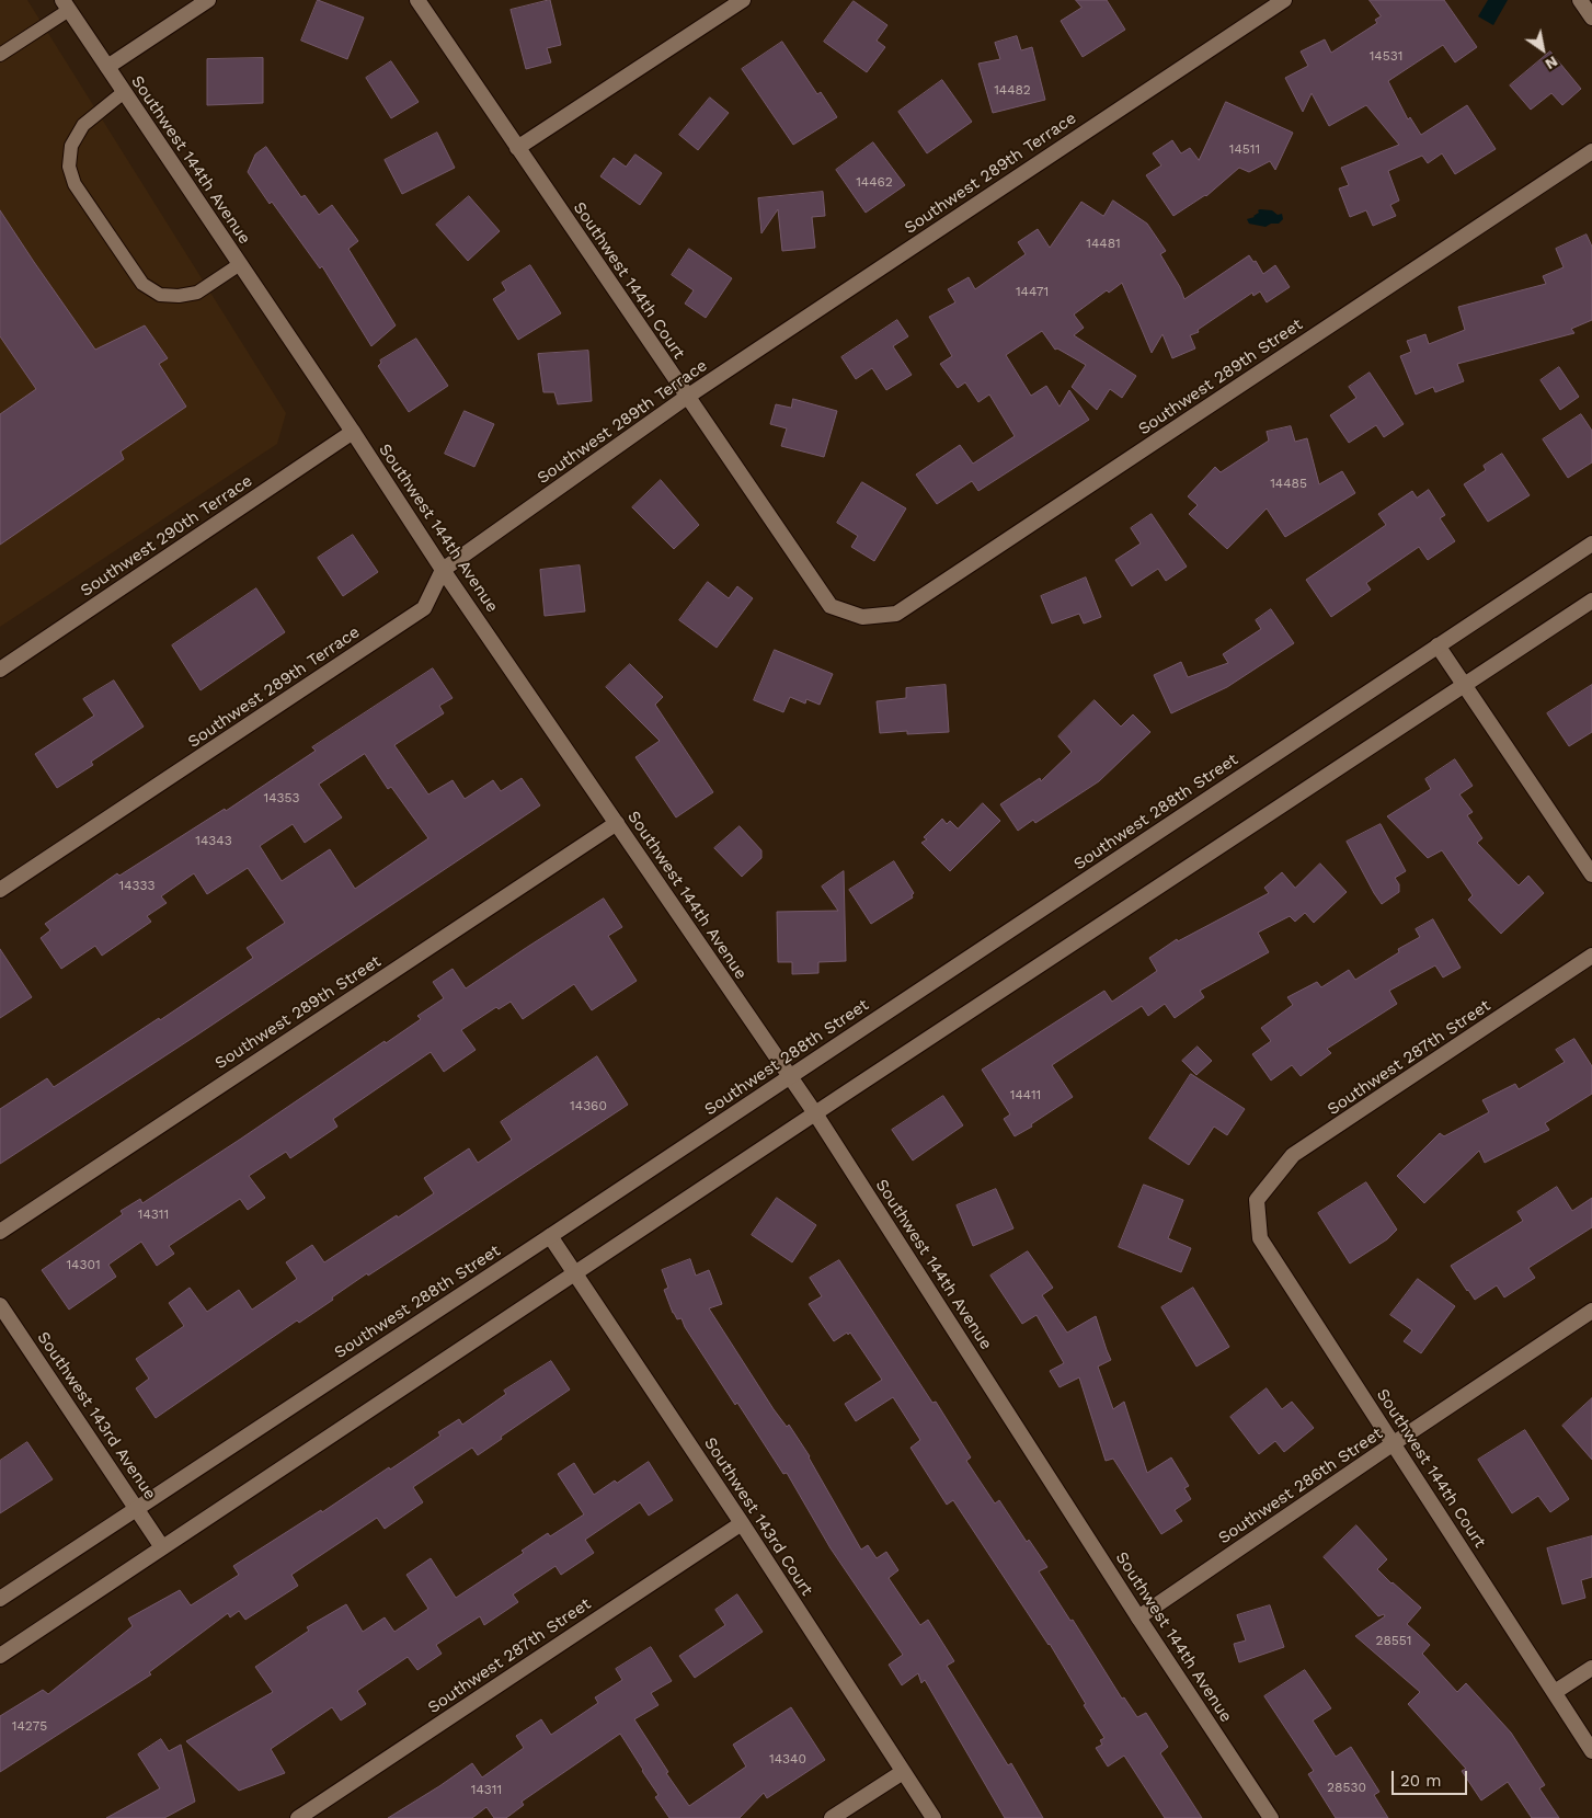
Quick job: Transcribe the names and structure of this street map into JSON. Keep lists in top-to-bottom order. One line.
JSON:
{"streets":{"street":["Southwest 144th Avenue","Southwest 289th Terrace","Southwest 144th Court","Southwest 289th Street","Southwest 290th Terrace","Southwest 288th Street","Southwest 287th Street","Southwest 143rd Avenue","Southwest 286th Street","Southwest 143rd Court"]},"crossings":[["Southwest 144th Avenue","Southwest 289th Terrace"],["Southwest 144th Avenue","Southwest 289th Street"],["Southwest 144th Avenue","Southwest 290th Terrace"],["Southwest 144th Avenue","Southwest 288th Street"],["Southwest 144th Avenue","Southwest 286th Street"],["Southwest 289th Terrace","Southwest 144th Court"],["Southwest 144th Court","Southwest 289th Street"],["Southwest 144th Court","Southwest 287th Street"],["Southwest 144th Court","Southwest 286th Street"],["Southwest 288th Street","Southwest 143rd Avenue"],["Southwest 288th Street","Southwest 143rd Court"],["Southwest 287th Street","Southwest 143rd Court"]],"house_numbers":["14531","14482","14511","14462","14481","14471","14485","14353","14343","14333","14411","14360","14311","14301","28551","14275","14340","28530","14311"],"scale_bar":"20 m","north":"bottom right"}
